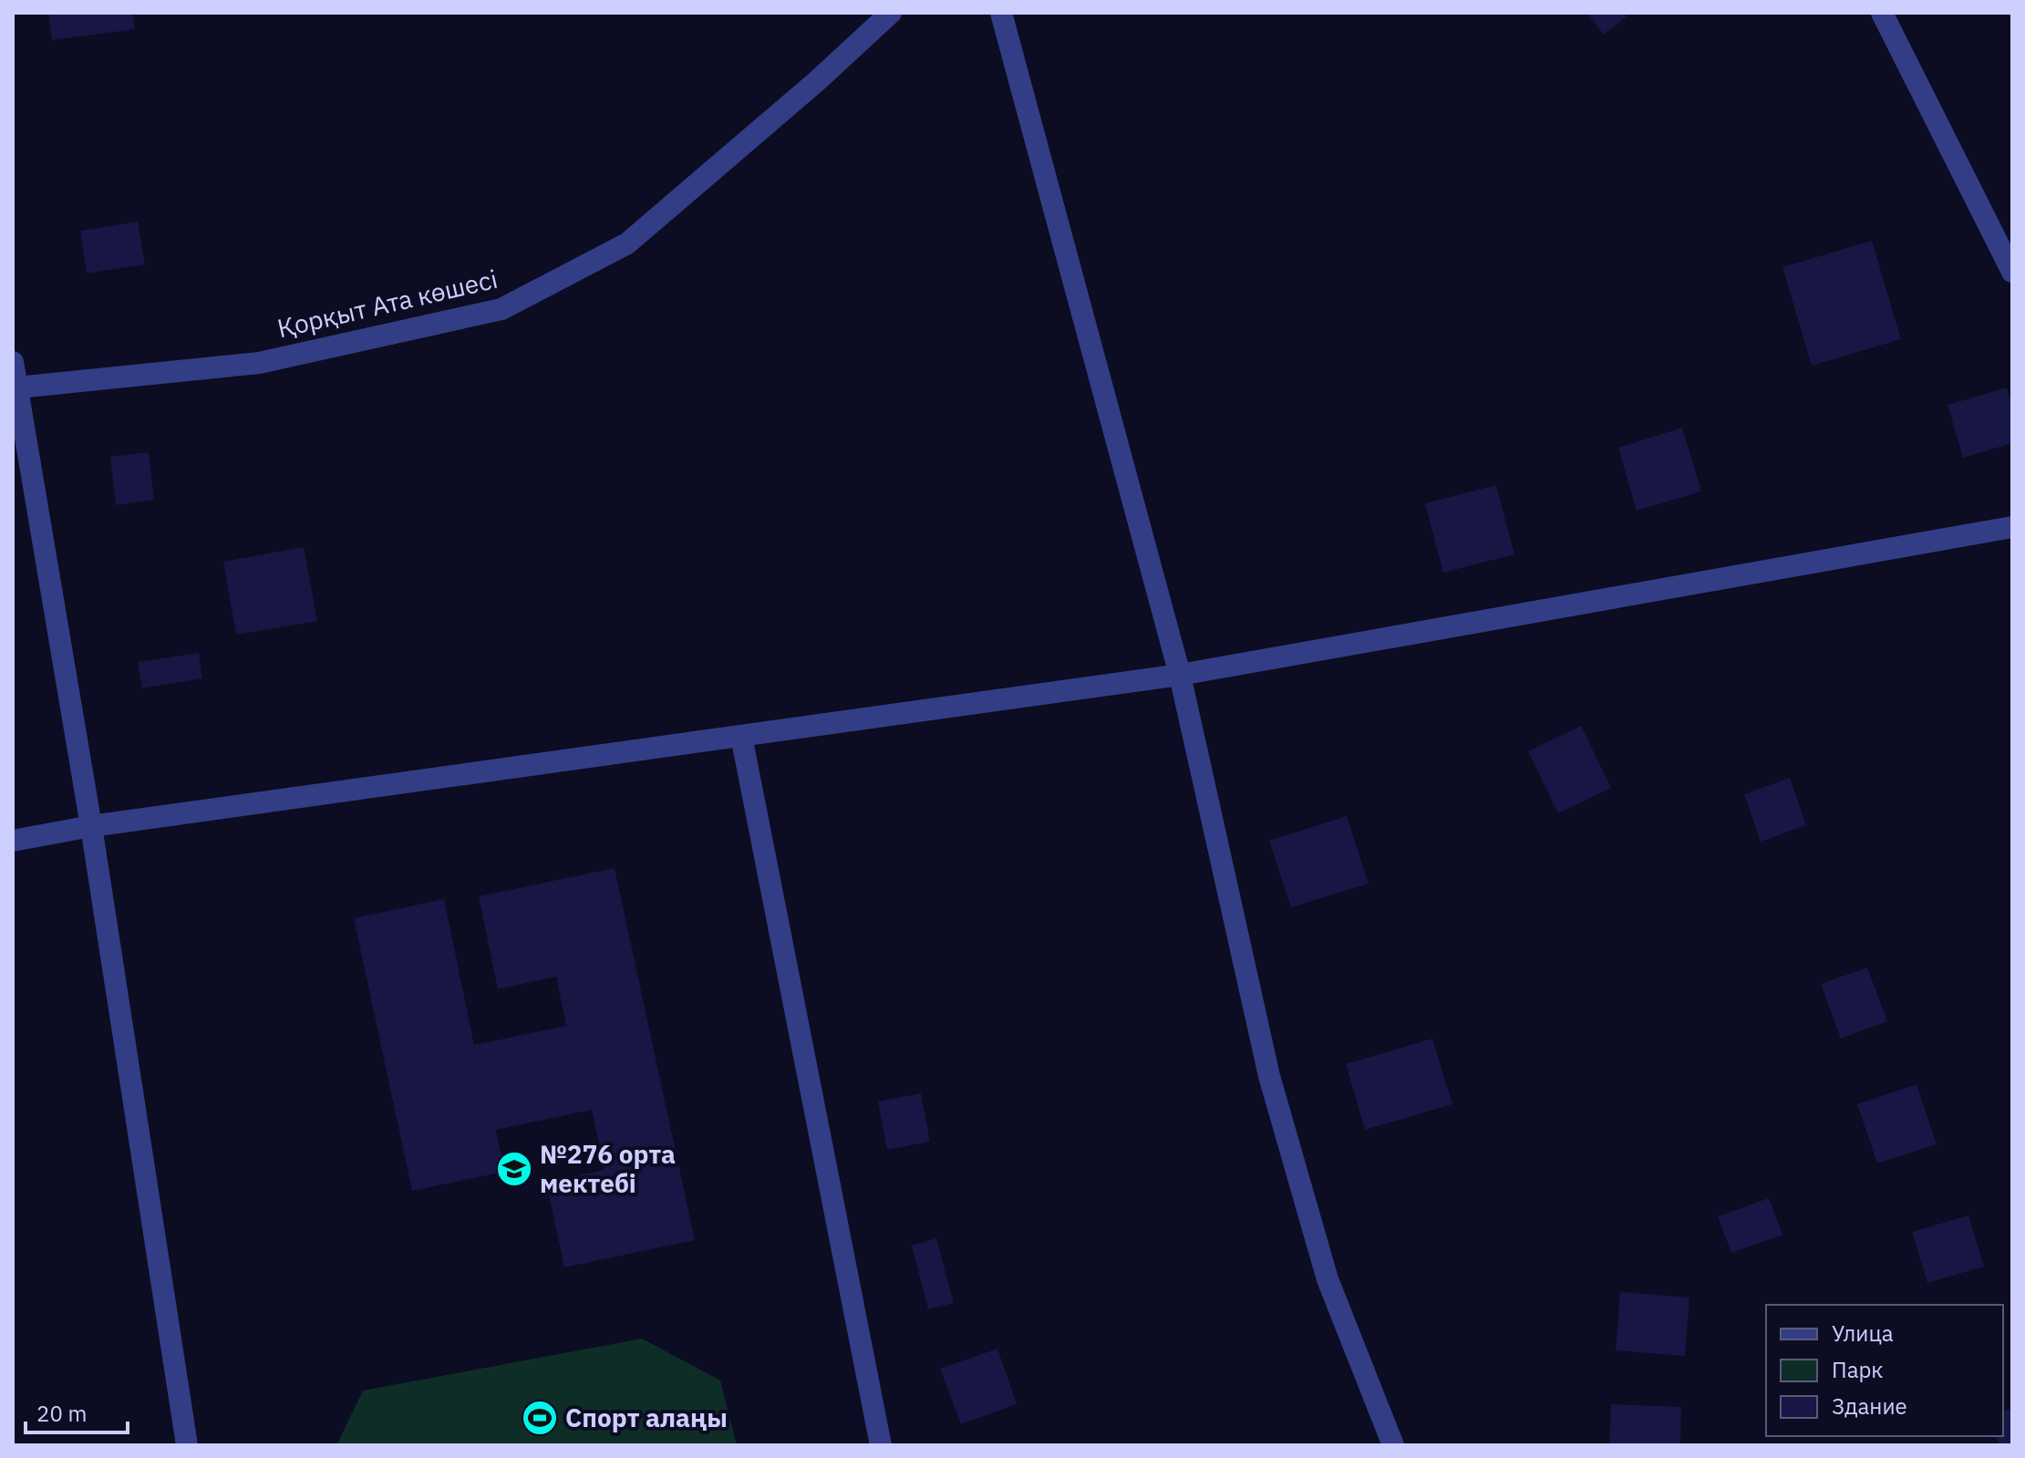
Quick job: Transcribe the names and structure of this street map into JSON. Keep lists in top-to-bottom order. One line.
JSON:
{"streets":{"street":["Қорқыт Ата көшесі"]},"places":{"school or university":["№276 орта мектебі"],"sports":["Спорт алаңы"]},"legend":["Улица","Парк","Здание"],"scale_bar":"20 m"}
